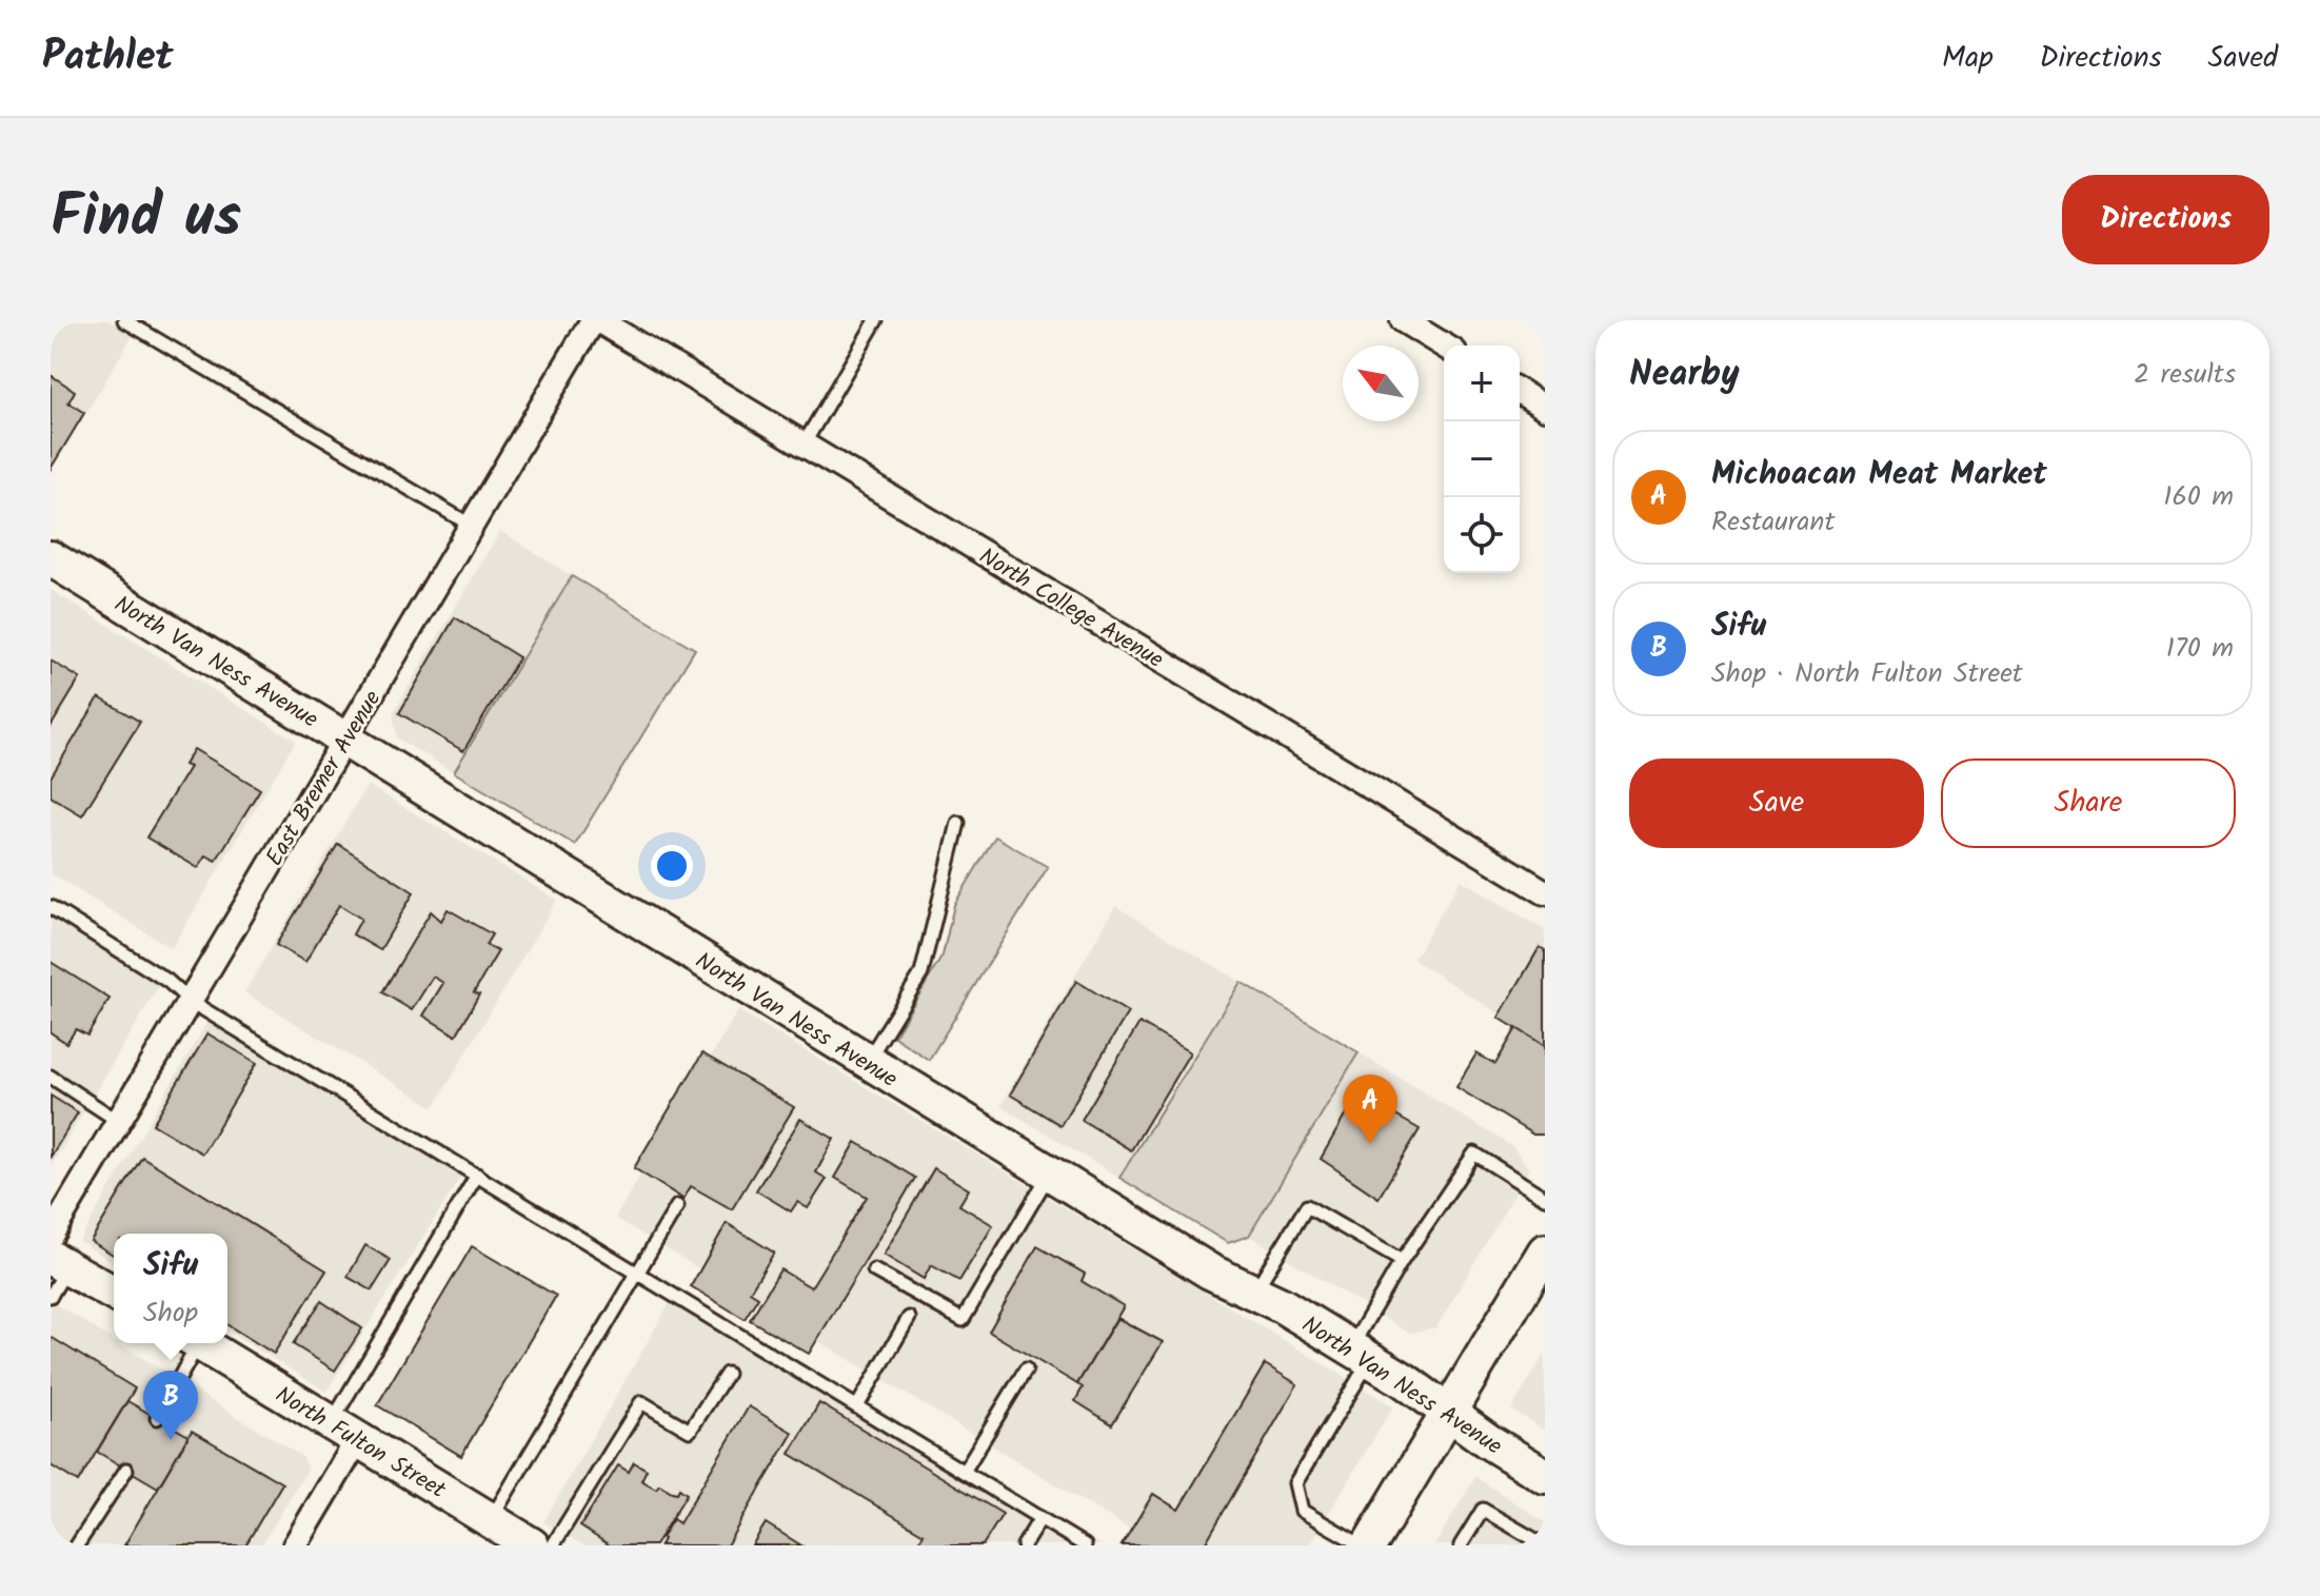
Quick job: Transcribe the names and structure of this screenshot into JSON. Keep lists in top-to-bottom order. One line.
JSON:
{"streets":{"main road":["North Van Ness Avenue","North Fulton Street"],"street":["North College Avenue","East Bremer Avenue"]},"crossings":[["North College Avenue","East Bremer Avenue"],["North Van Ness Avenue","East Bremer Avenue"]],"north":"top left","page":{"header":"Pathlet","nav":["Map","Directions","Saved"],"title":"Find us","buttons":["Directions",["Save","Share"]],"heading":["Nearby","2 results"],"map_buttons":["+","−"],"list":[{"mark":"A","name":"Michoacan Meat Market","note":"Restaurant","value":"160 m"},{"mark":"B","name":"Sifu","note":"Shop · North Fulton Street","value":"170 m"}],"pins":["A","B"],"popup":["Sifu","Shop"]}}
